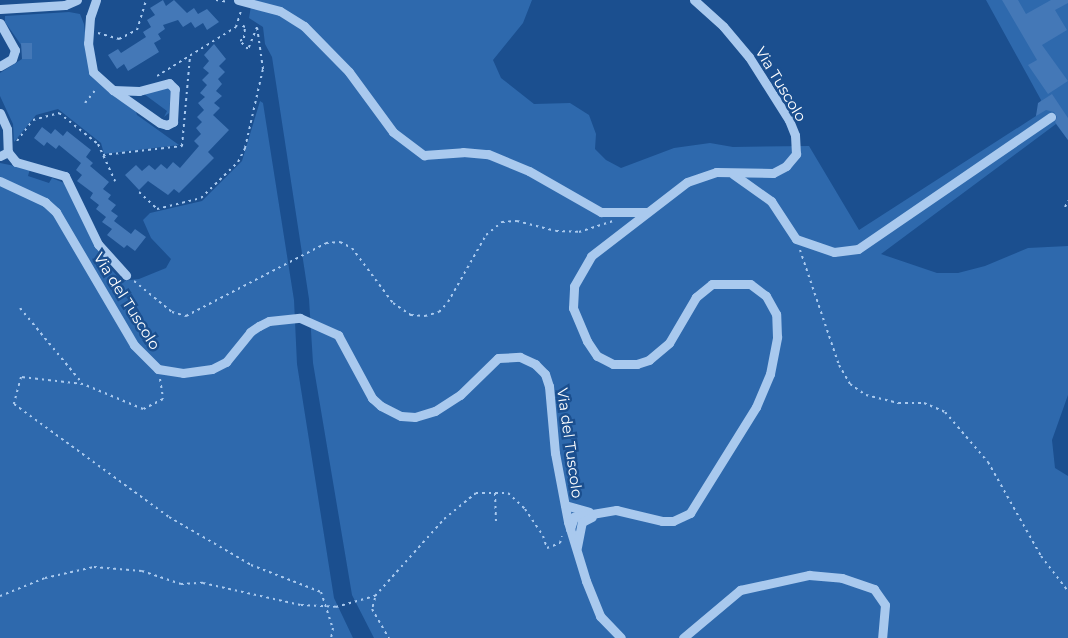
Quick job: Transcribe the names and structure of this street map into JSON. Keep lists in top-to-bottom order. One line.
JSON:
{"streets":{"street":["Via Tuscolo","Via del Tuscolo"]}}
